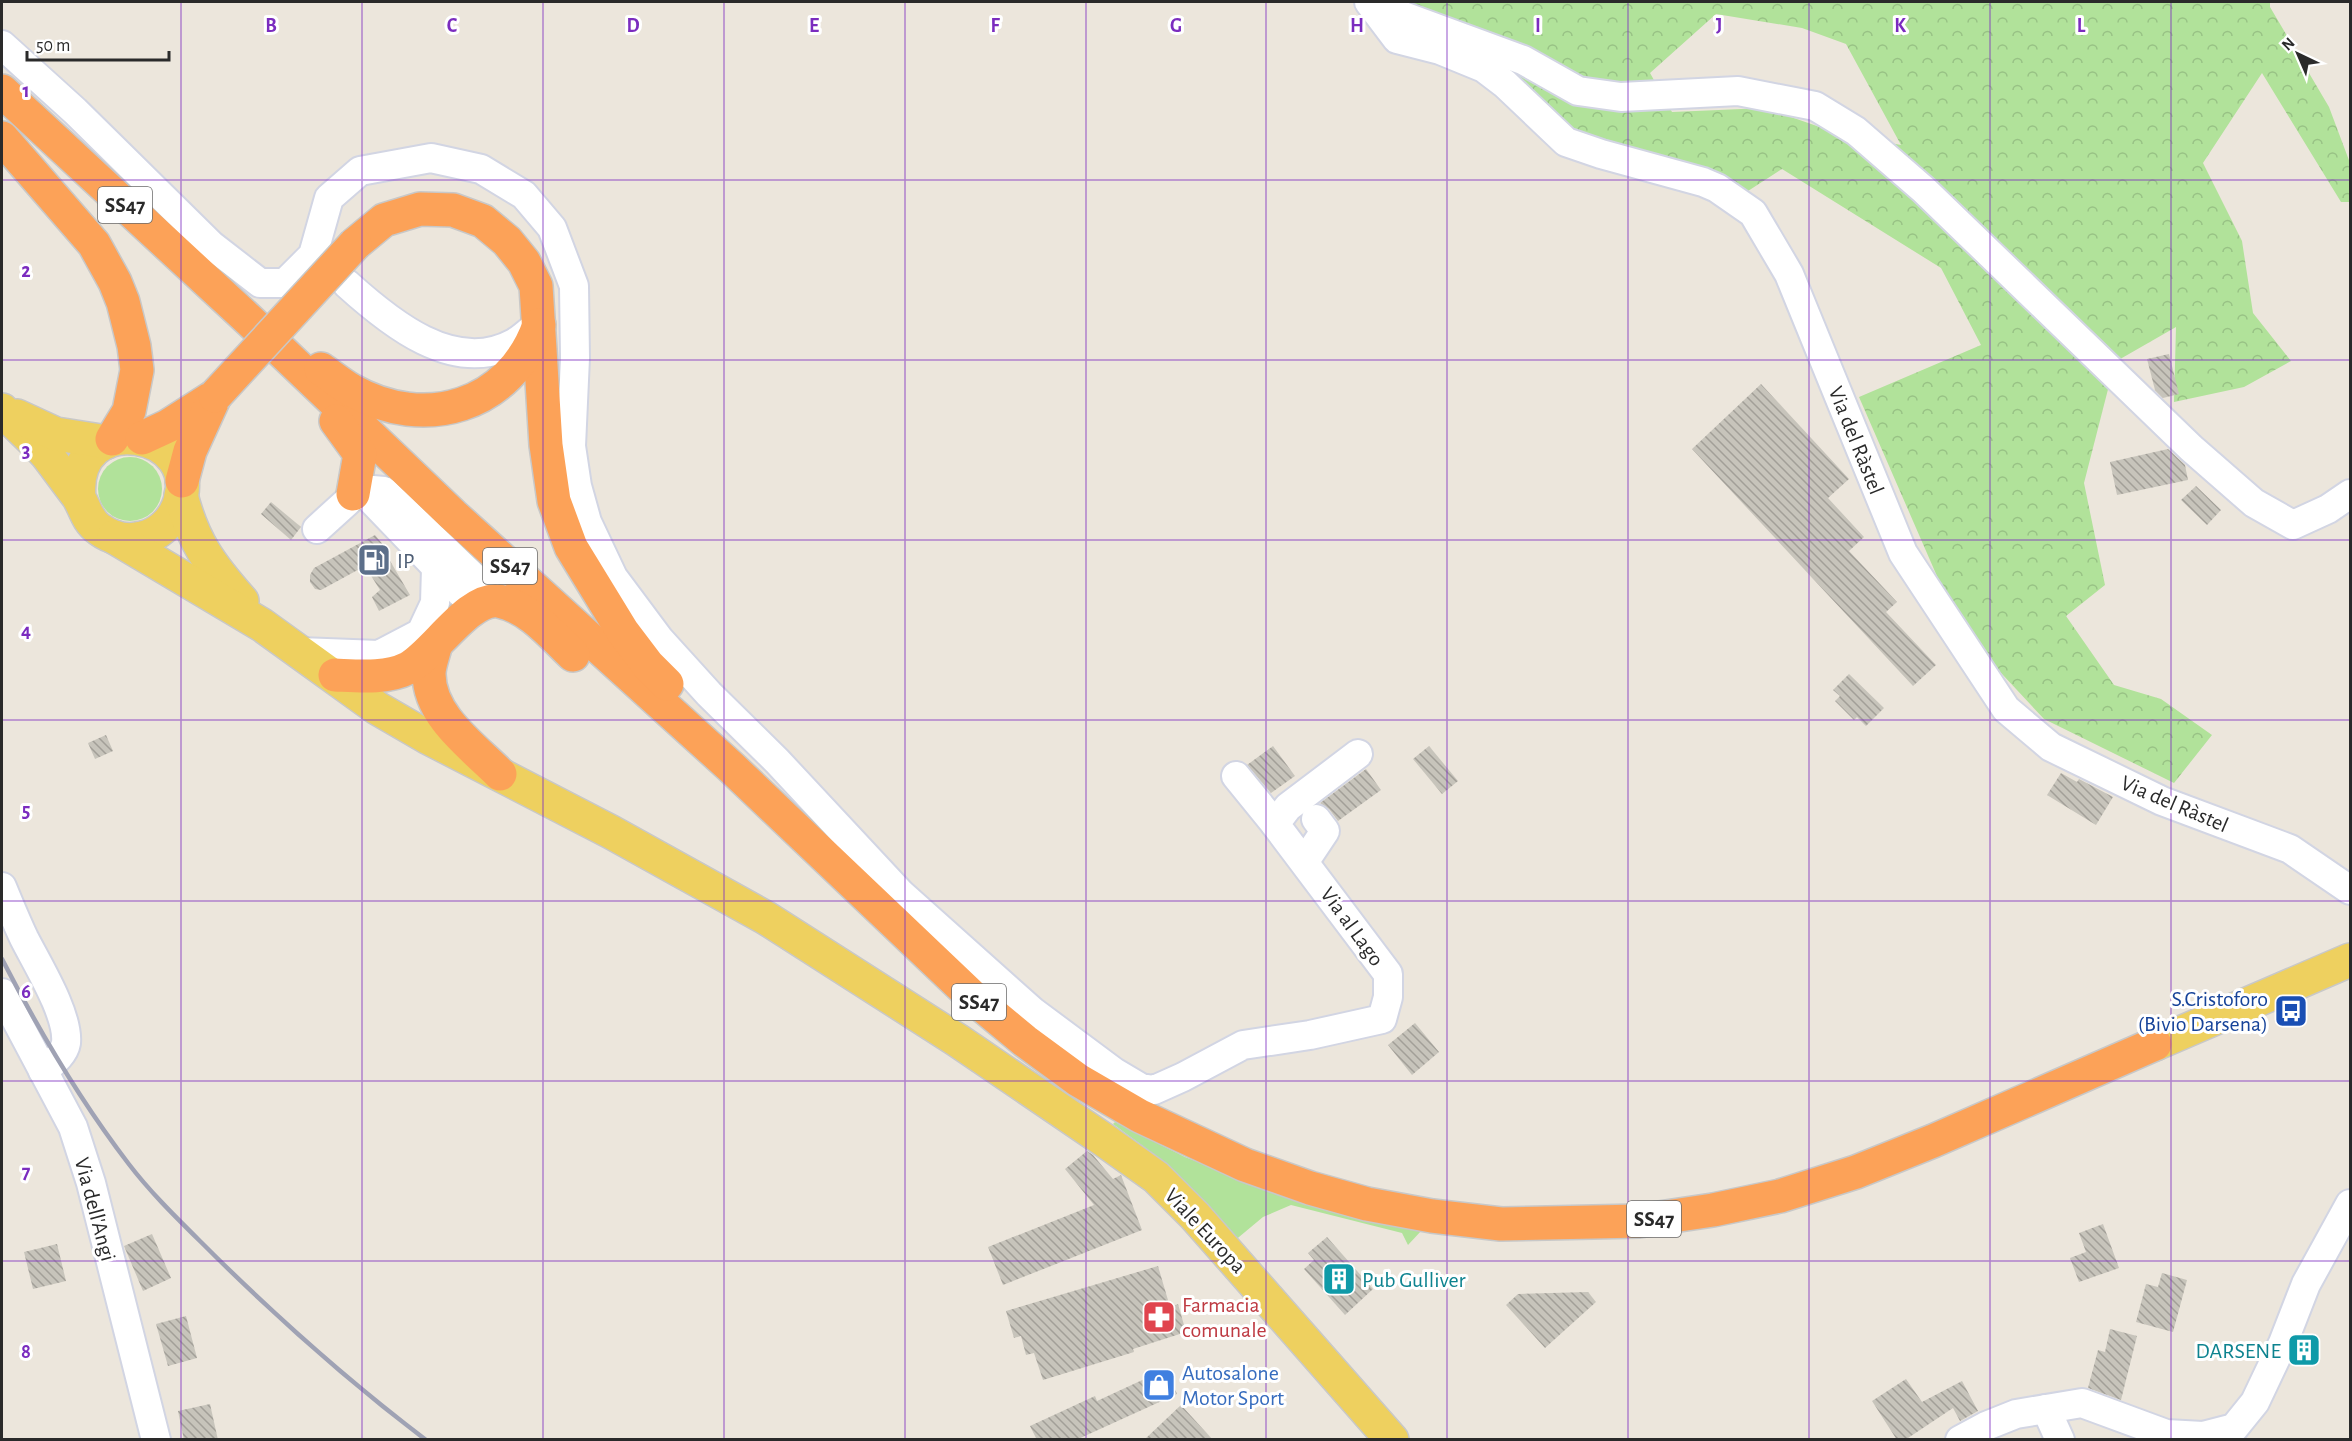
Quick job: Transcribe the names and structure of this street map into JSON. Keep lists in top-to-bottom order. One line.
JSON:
{"streets":{"highway":["SS47"],"main road":["Viale Europa"],"street":["Via del Ràstel","Via al Lago","Via dell'Angi"]},"places":{"fuel station":["IP"],"bus stop":["S.Cristoforo (Bivio Darsena)"],"building":["Pub Gulliver","DARSENE"],"pharmacy":["Farmacia comunale"],"shop":["Autosalone Motor Sport"]},"scale_bar":"50 m","north":"top left","grid":{"columns":["B","C","D","E","F","G","H","I","J","K","L"],"rows":["1","2","3","4","5","6","7","8"]}}
